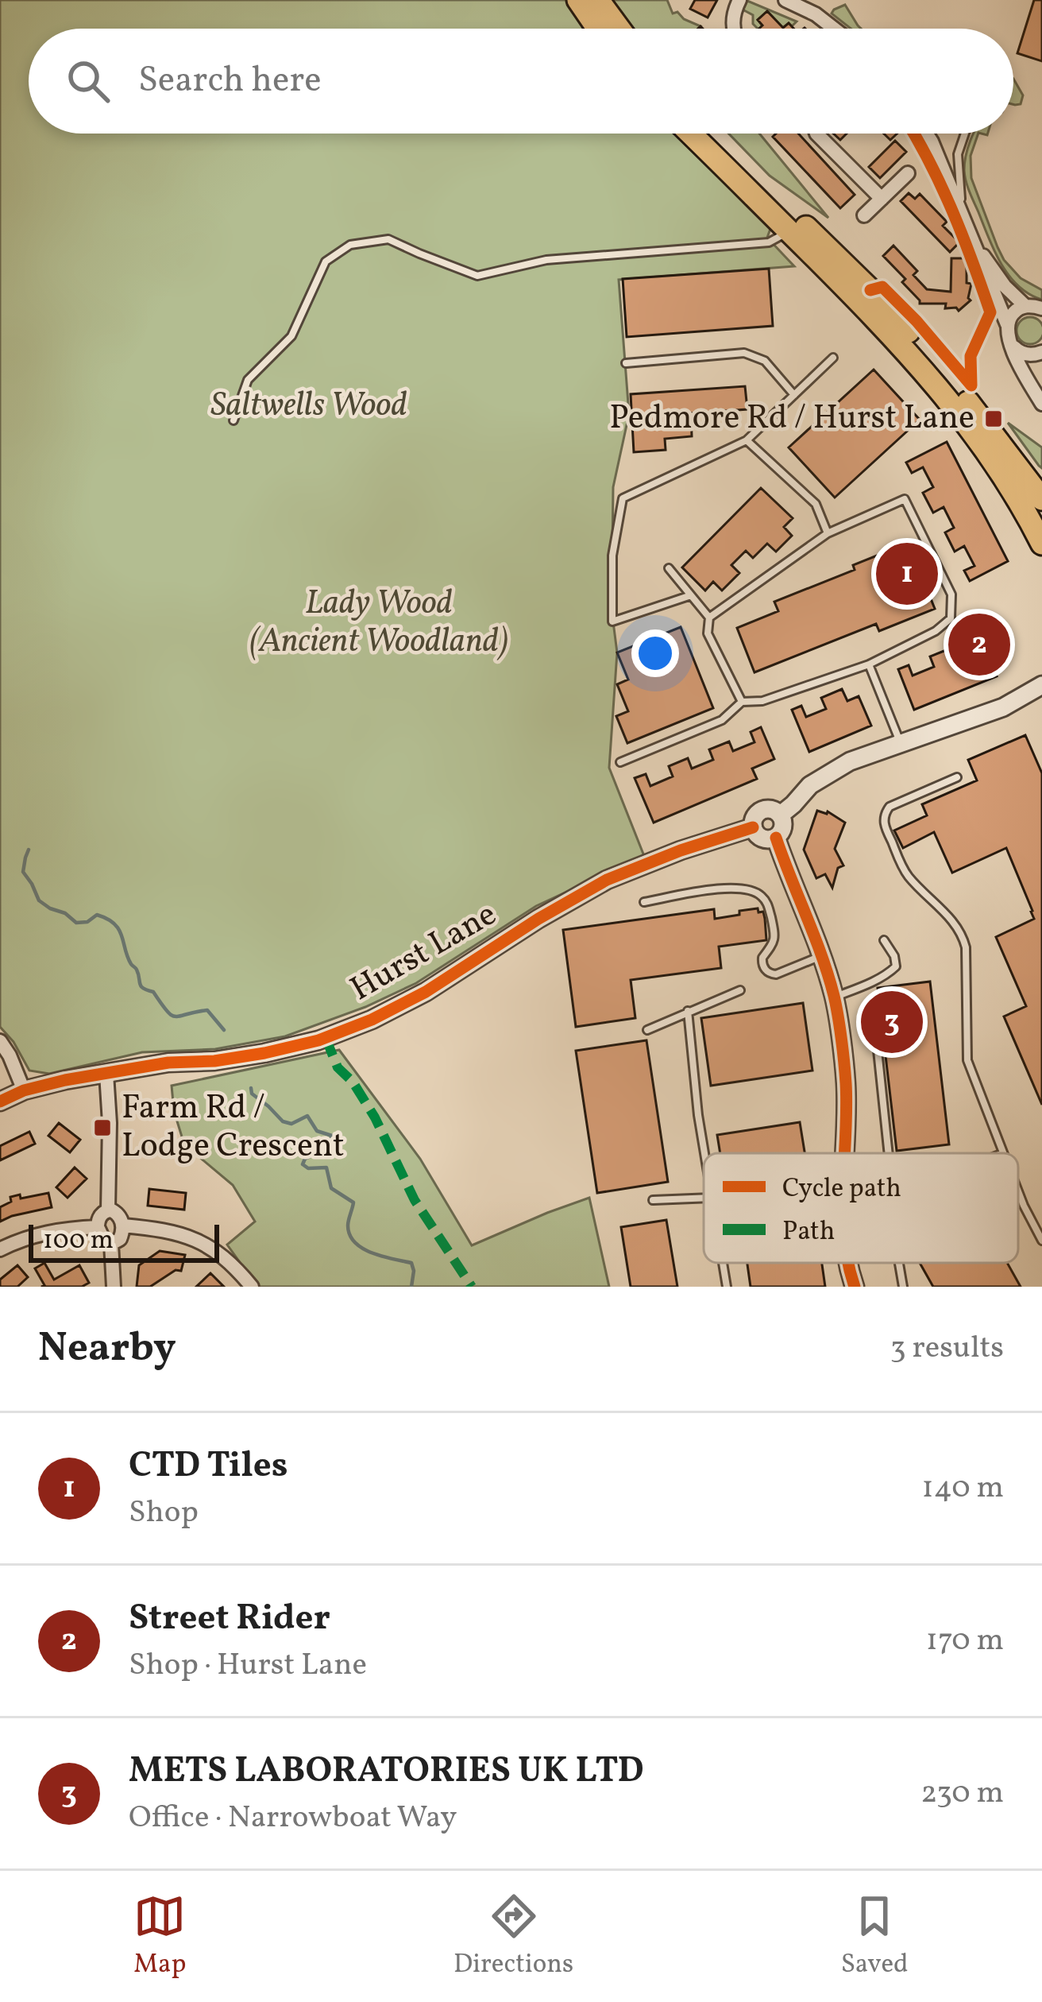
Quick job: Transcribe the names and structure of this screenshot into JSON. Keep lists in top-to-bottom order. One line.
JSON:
{"streets":{"street":["Hurst Lane"]},"parks":["Saltwells Wood","Lady Wood (Ancient Woodland)"],"places":{"transit":["Pedmore Rd / Hurst Lane","Farm Rd / Lodge Crescent"]},"legend":["Cycle path","Path"],"scale_bar":"100 m","page":{"search":"Search here","pins":["1","2","3"],"scale":"100 m","heading":["Nearby","3 results"],"list":[{"mark":"1","name":"CTD Tiles","note":"Shop","value":"140 m"},{"mark":"2","name":"Street Rider","note":"Shop · Hurst Lane","value":"170 m"},{"mark":"3","name":"METS LABORATORIES UK LTD","note":"Office · Narrowboat Way","value":"230 m"}],"nav":["Map","Directions","Saved"]}}
